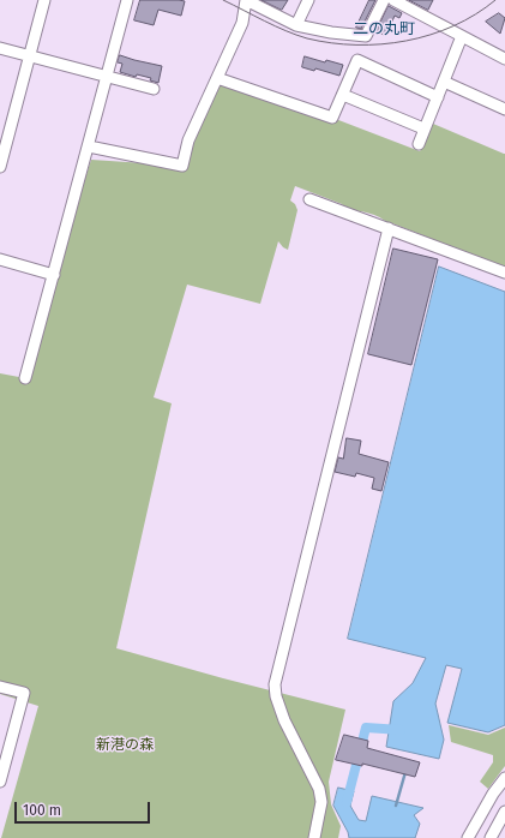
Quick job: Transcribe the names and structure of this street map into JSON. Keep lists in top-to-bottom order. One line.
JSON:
{"districts":["二の丸町"],"parks":["新港の森"],"scale_bar":"100 m"}
